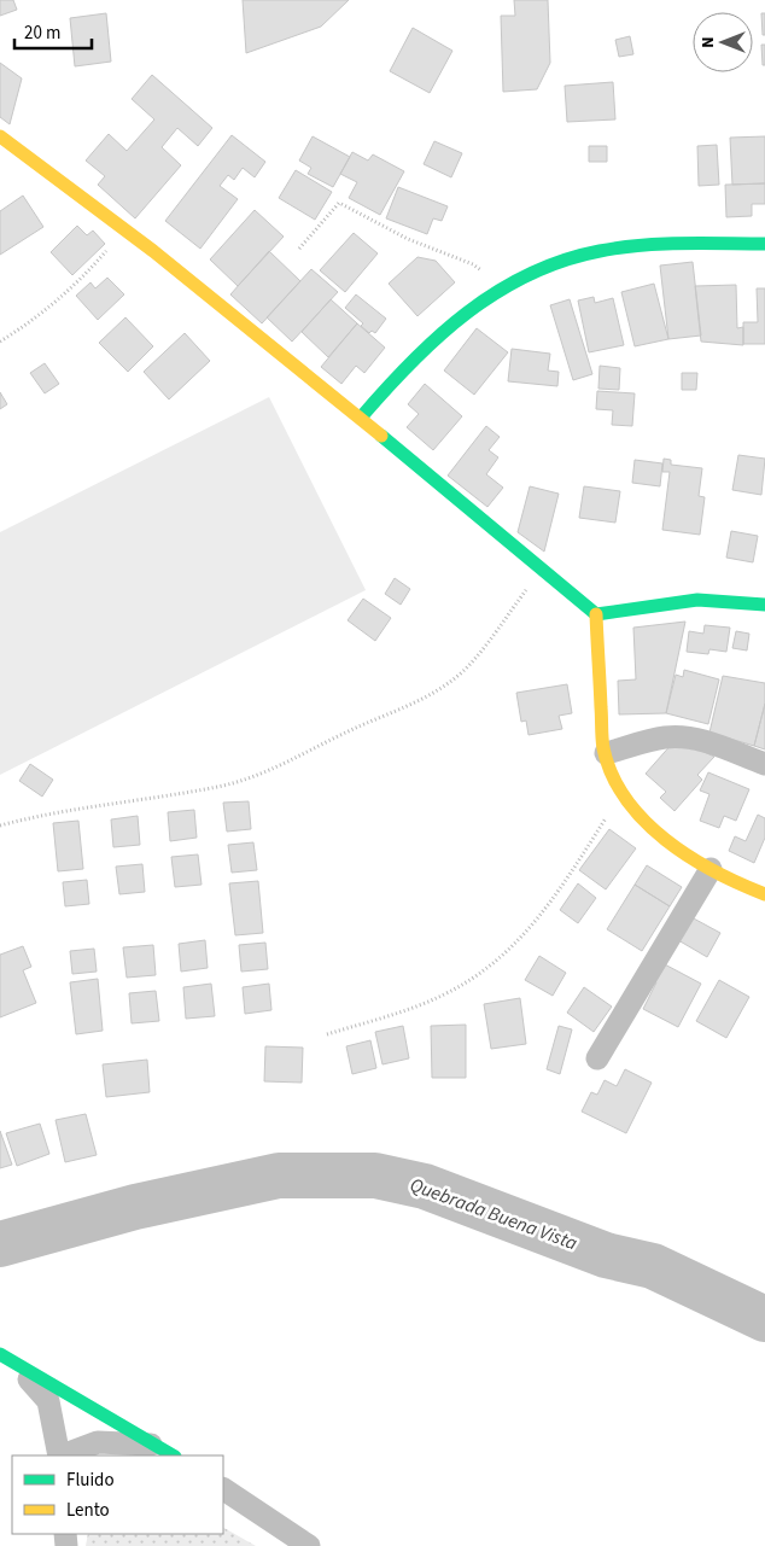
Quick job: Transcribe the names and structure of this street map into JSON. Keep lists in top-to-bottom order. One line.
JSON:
{"water":["Quebrada Buena Vista"],"legend":["Fluido","Lento"],"scale_bar":"20 m","north":"left"}
